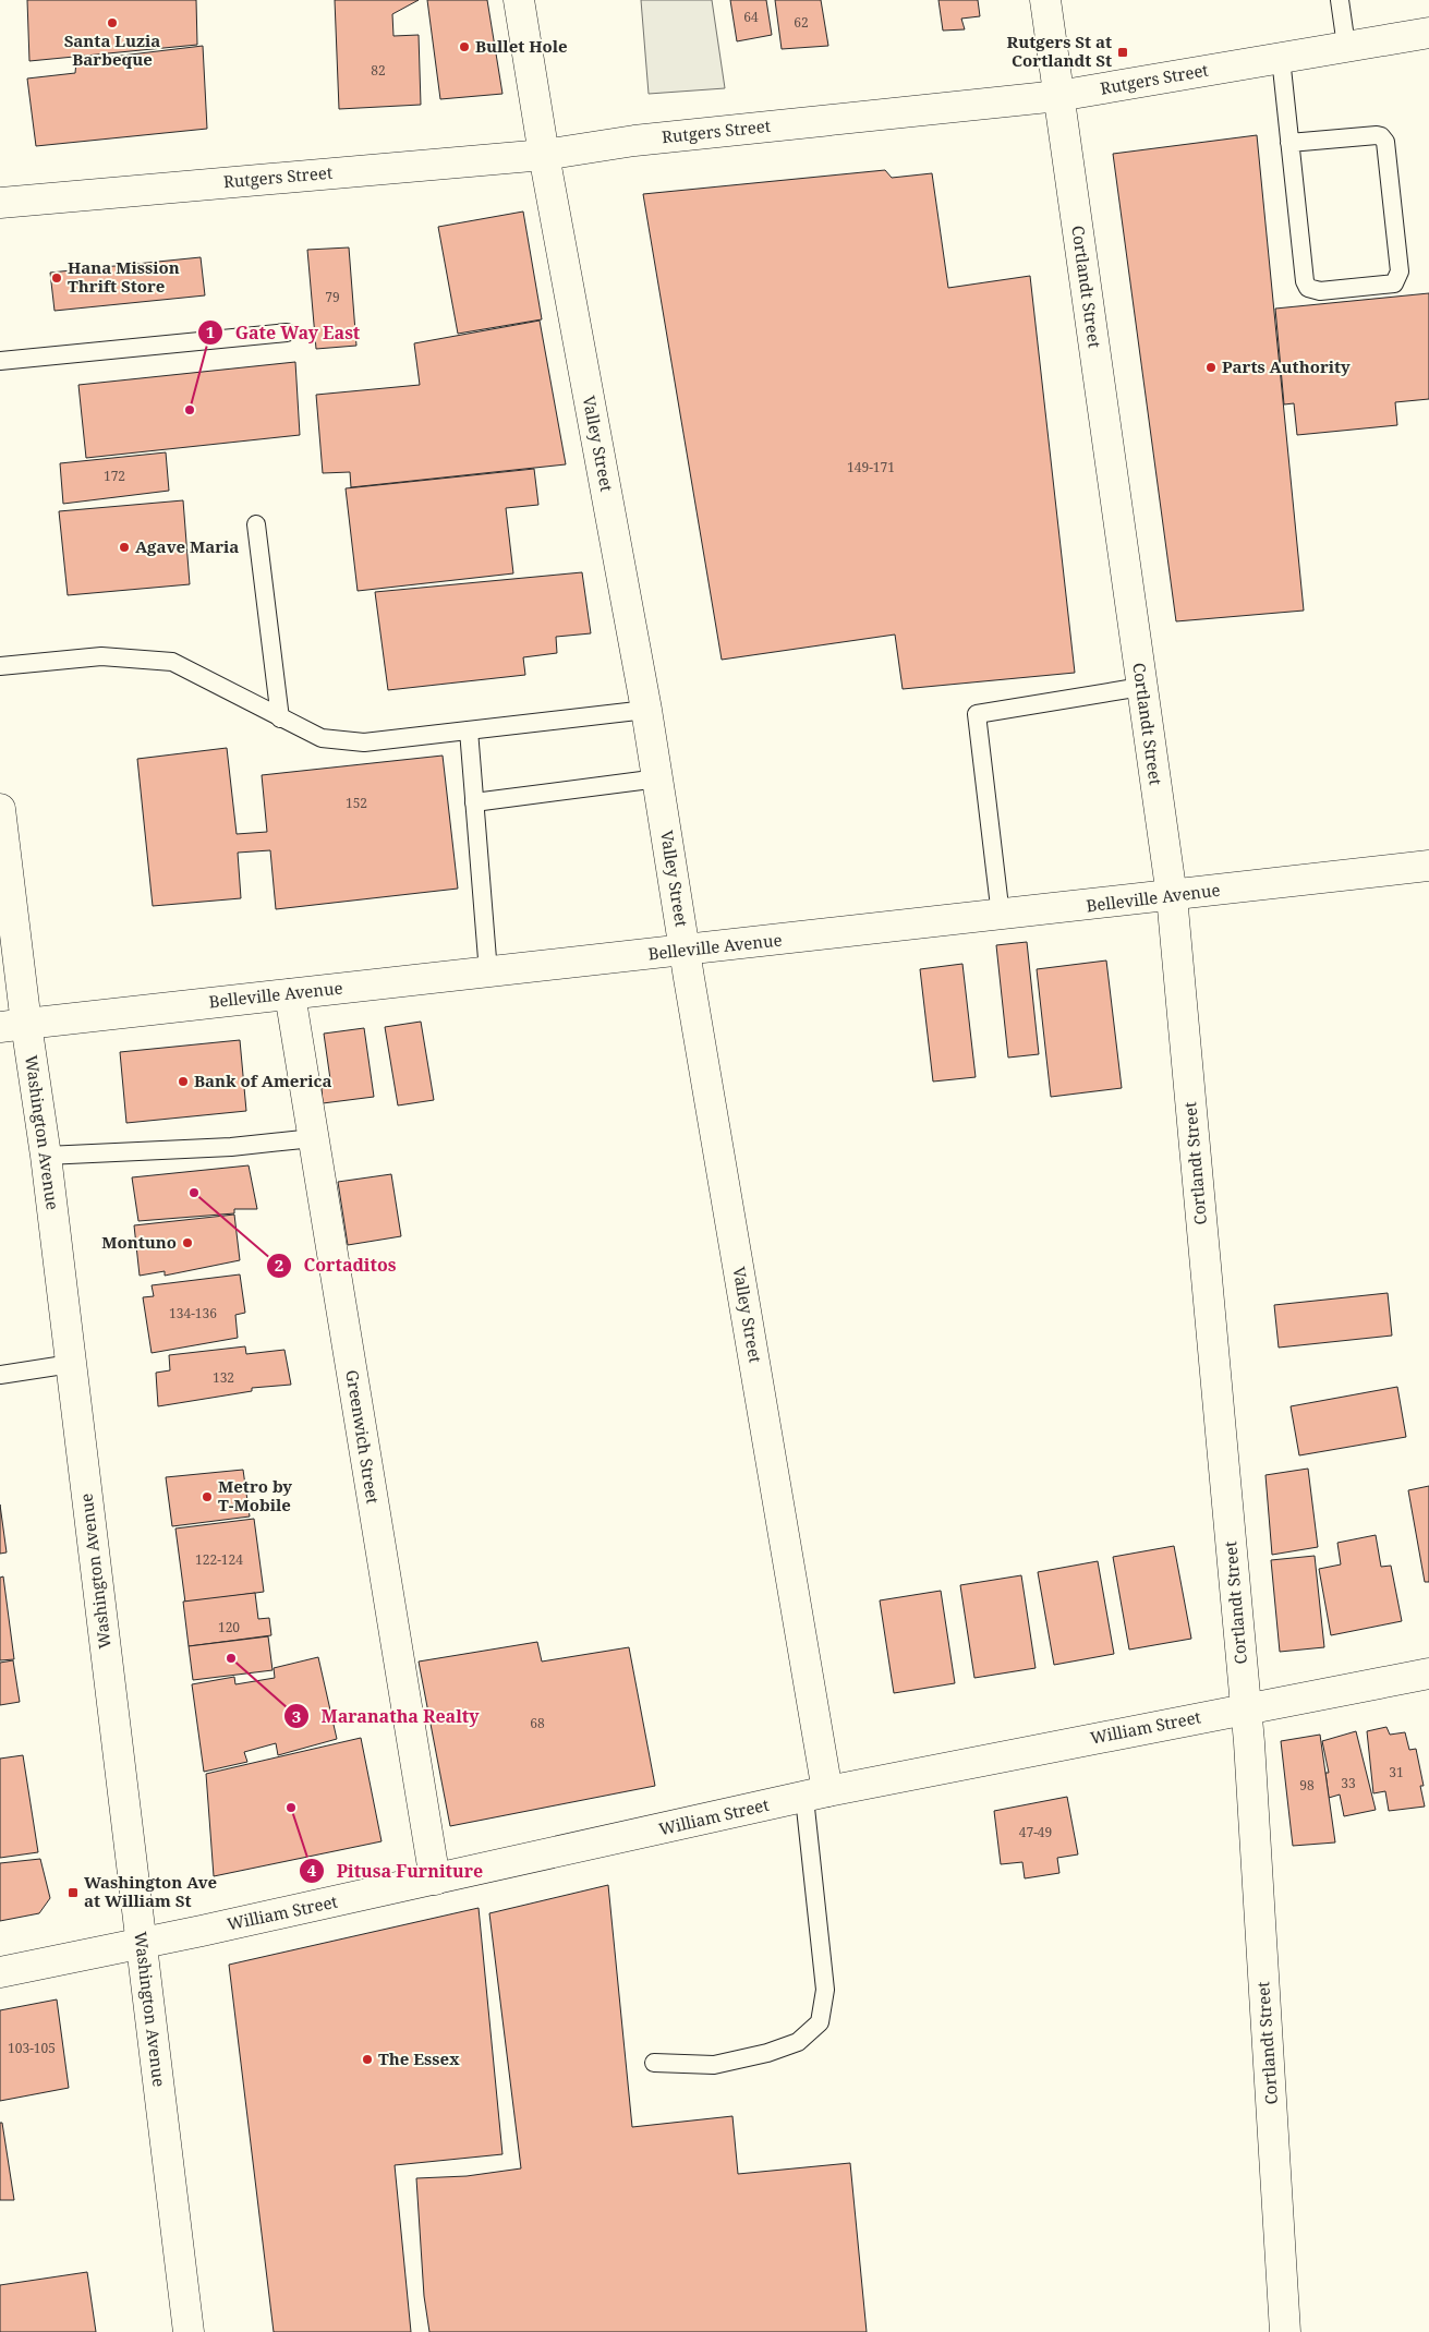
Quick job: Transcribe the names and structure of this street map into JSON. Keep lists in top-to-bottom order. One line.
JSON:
{"streets":{"street":["Rutgers Street","Cortlandt Street","Valley Street","Belleville Avenue","Washington Avenue","Greenwich Street","William Street"]},"crossings":[["Rutgers Street","Cortlandt Street"],["Rutgers Street","Valley Street"],["Cortlandt Street","Belleville Avenue"],["Cortlandt Street","William Street"],["Valley Street","Belleville Avenue"],["Valley Street","William Street"],["Belleville Avenue","Washington Avenue"],["Belleville Avenue","Greenwich Street"],["Washington Avenue","William Street"],["Greenwich Street","William Street"]],"places":{"other":["Santa Luzia Barbeque","Bullet Hole","Hana Mission Thrift Store","Parts Authority","Gate Way East","Agave Maria","Bank of America","Cortaditos","Montuno","Metro by T-Mobile","Maranatha Realty","Pitusa Furniture","The Essex"],"transit":["Rutgers St at Cortlandt St","Washington Ave at William St"]},"house_numbers":["64","62","82","79","149-171","172","152","134-136","132","122-124","120","68","31","33","98","47-49","103-105"]}
